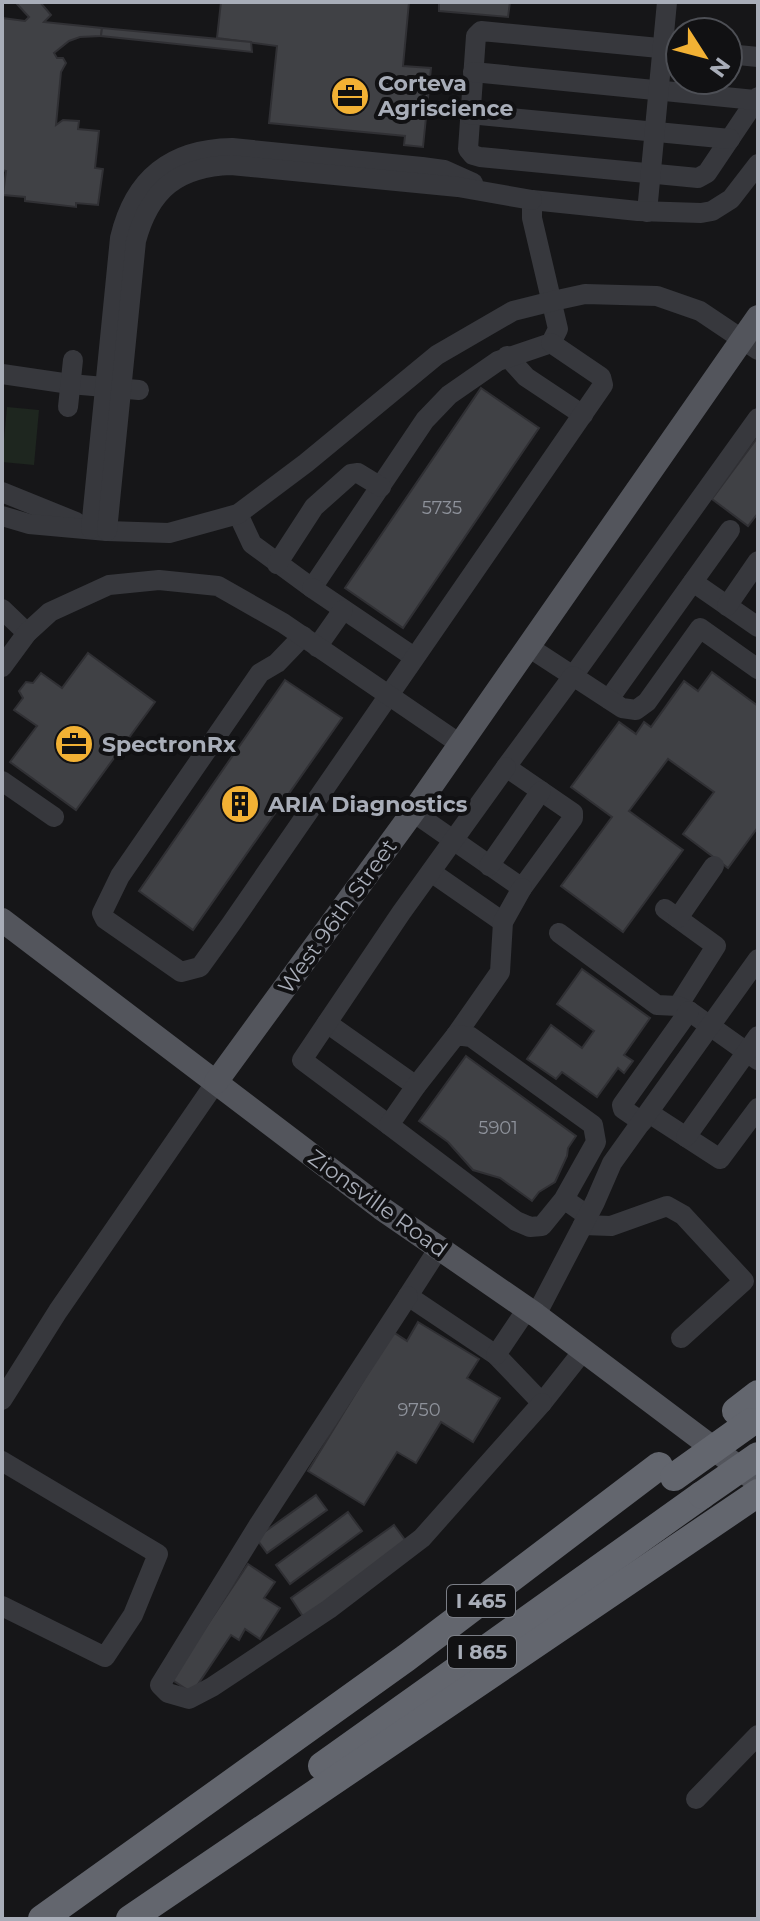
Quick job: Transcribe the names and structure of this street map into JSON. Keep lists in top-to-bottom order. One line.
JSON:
{"streets":{"highway":["I 465","I 865"],"main road":["West 96th Street","Zionsville Road"]},"crossings":[["West 96th Street","Zionsville Road"]],"places":{"office":["Corteva Agriscience","SpectronRx"],"building":["ARIA Diagnostics"]},"house_numbers":["5735","5901","9750"],"north":"bottom right"}
